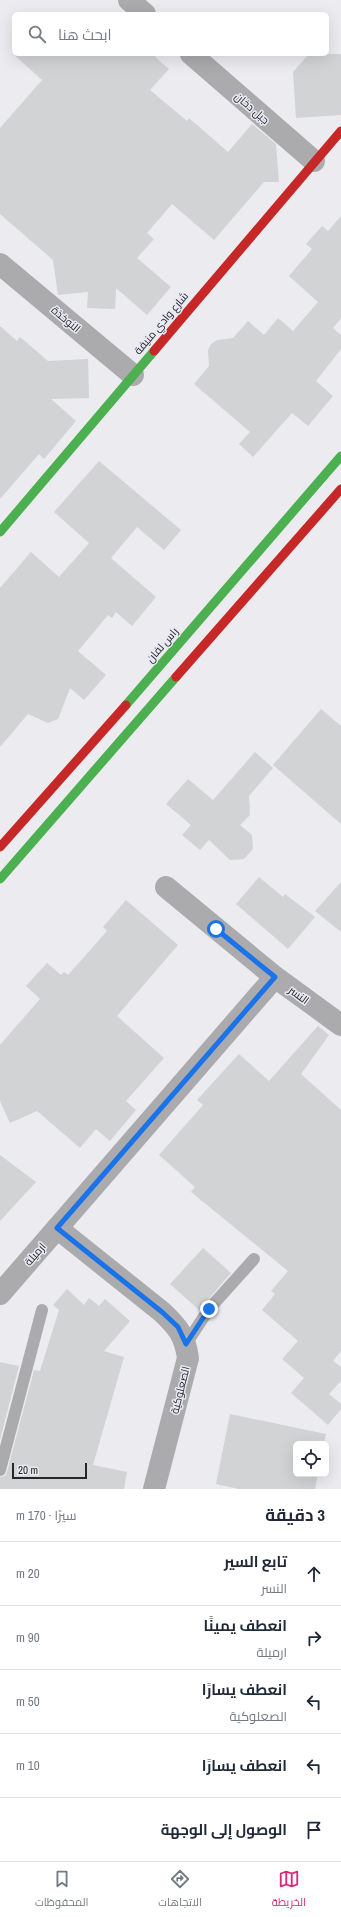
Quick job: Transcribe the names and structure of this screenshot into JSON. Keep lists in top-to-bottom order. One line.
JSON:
{"streets":{"street":["جبل دخان","النوخذة","شارع وادي منيفة","راس لفان","النسر","ارميلة","الصعلوكية"]},"crossings":[["جبل دخان","شارع وادي منيفة"],["النوخذة","شارع وادي منيفة"],["النسر","ارميلة"],["ارميلة","الصعلوكية"]],"scale_bar":"20 m","page":{"search":"ابحث هنا","scale":"20 m","heading":["3 دقيقة","سيرًا · 170 m"],"list":[["تابع السير","النسر","20 m"],["انعطف يمينًا","ارميلة","90 m"],["انعطف يسارًا","الصعلوكية","50 m"],["انعطف يسارًا","10 m"],"الوصول إلى الوجهة"],"nav":["الخريطة","الاتجاهات","المحفوظات"]}}
